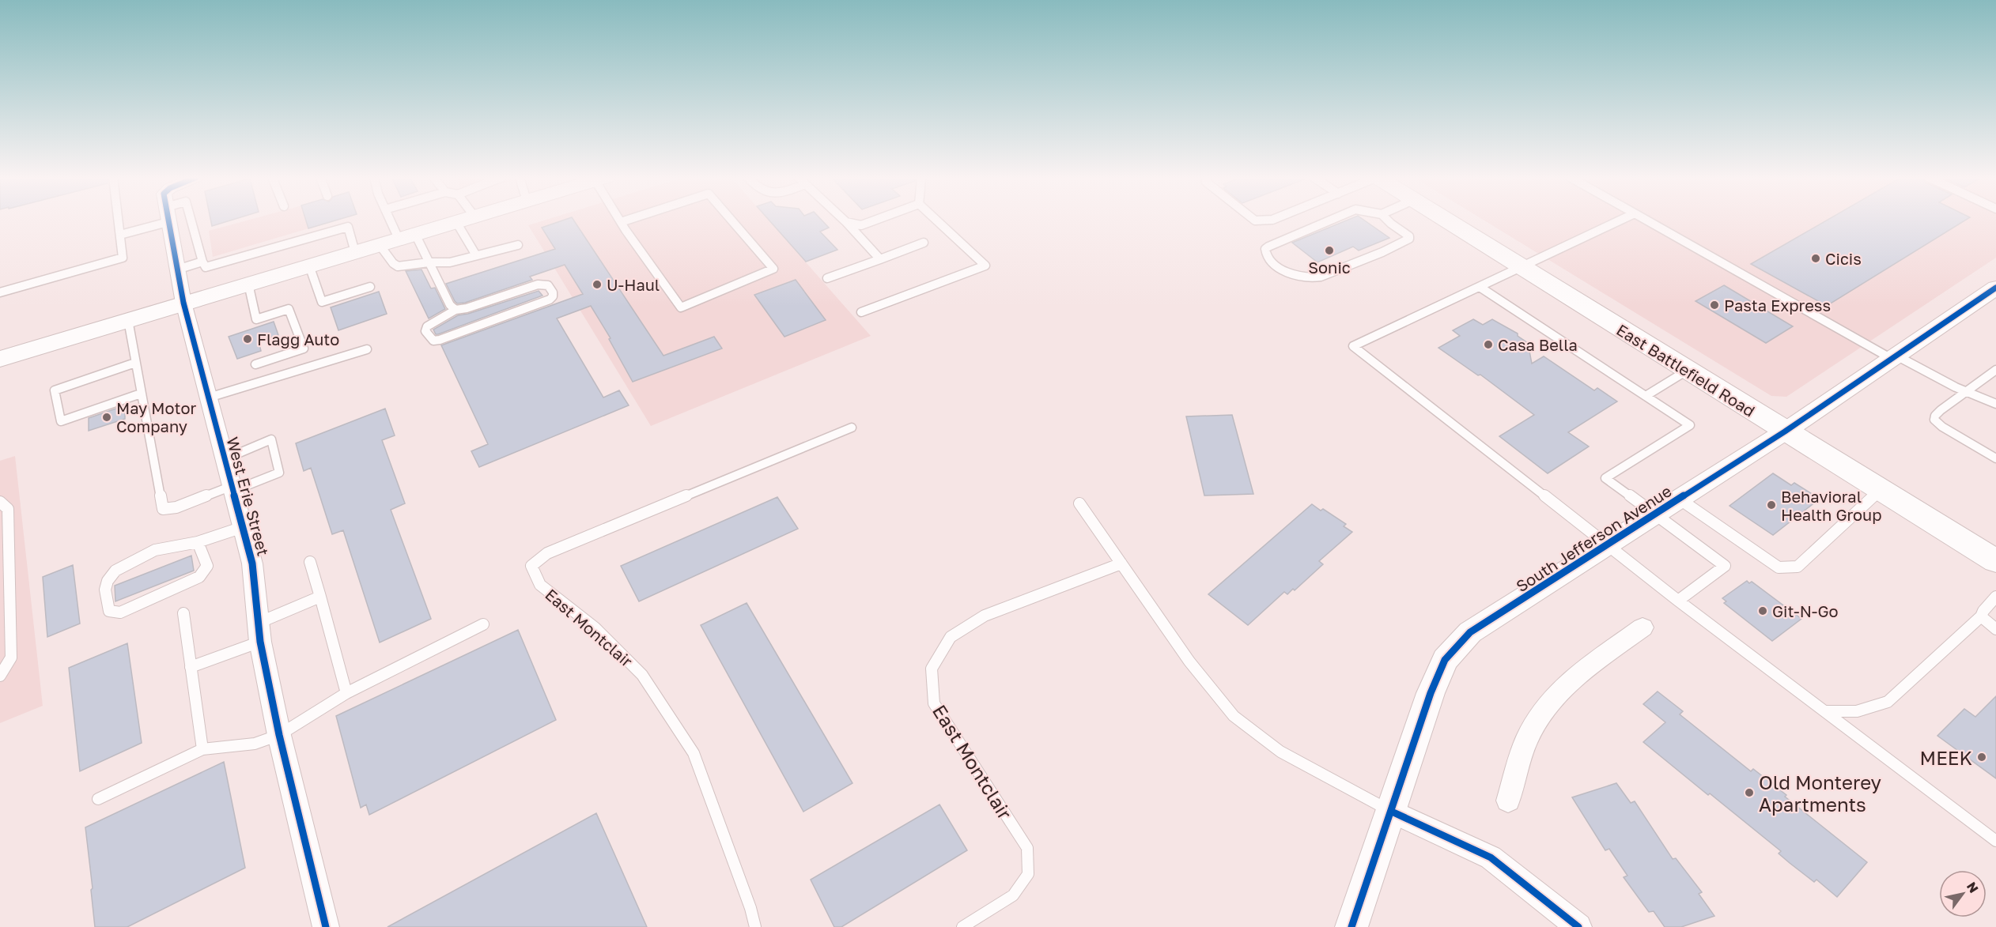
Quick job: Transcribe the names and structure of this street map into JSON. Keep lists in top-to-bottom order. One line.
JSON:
{"streets":{"main road":["East Battlefield Road"],"street":["West Erie Street","South Jefferson Avenue"],"lane":["East Montclair"]},"crossings":[["East Battlefield Road","South Jefferson Avenue"]],"places":["Sonic","Cicis","U-Haul","Pasta Express","Flagg Auto","Casa Bella","May Motor Company","Behavioral Health Group","Git-N-Go","MEEK","Old Monterey Apartments"],"north":"top right"}
